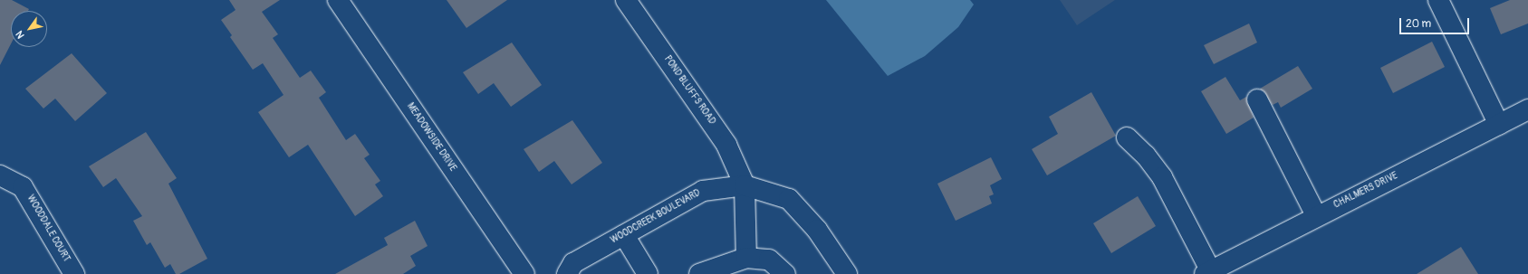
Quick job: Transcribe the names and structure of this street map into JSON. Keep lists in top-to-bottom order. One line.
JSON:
{"streets":{"street":["POND BLUFFS ROAD","MEADOWSIDE DRIVE","CHALMERS DRIVE","WOODCREEK BOULEVARD","WOODDALE COURT"]},"crossings":[["POND BLUFFS ROAD","WOODCREEK BOULEVARD"]],"scale_bar":"20 m","north":"bottom left"}
